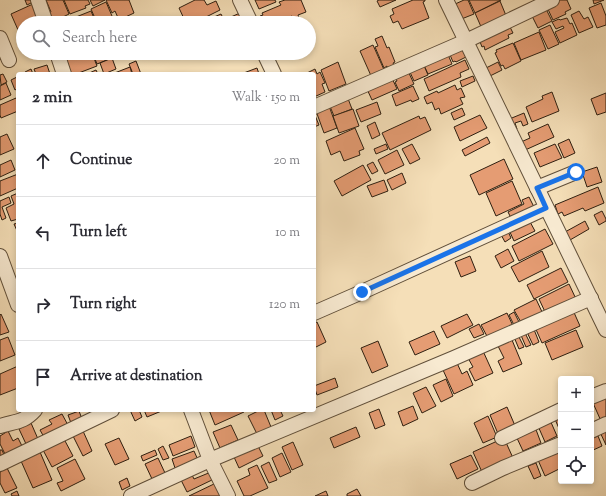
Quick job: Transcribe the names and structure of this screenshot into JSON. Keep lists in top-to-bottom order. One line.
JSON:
{"page":{"search":"Search here","heading":["2 min","Walk · 150 m"],"list":[["Continue","20 m"],["Turn left","10 m"],["Turn right","120 m"],"Arrive at destination"],"map_buttons":["+","−"]}}
